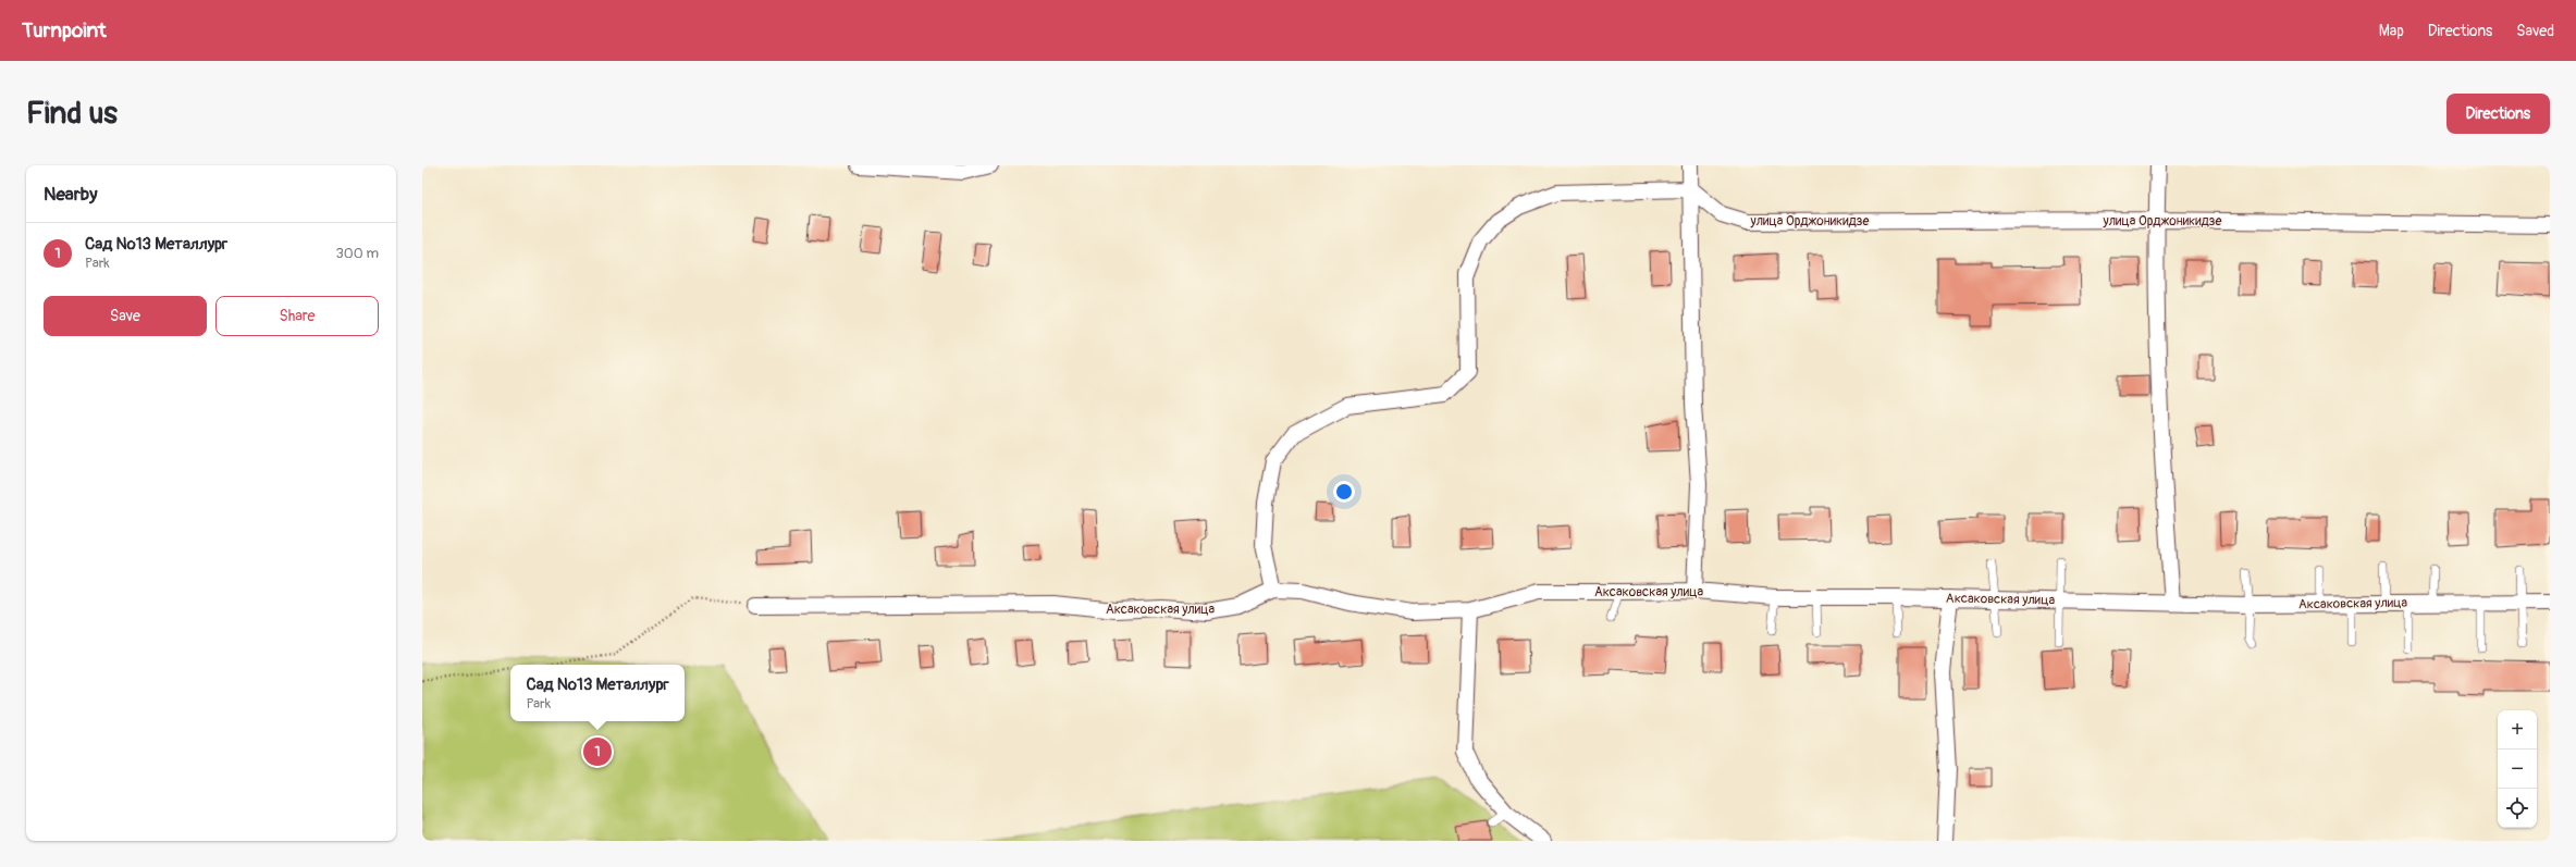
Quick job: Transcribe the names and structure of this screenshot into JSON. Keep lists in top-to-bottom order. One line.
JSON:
{"streets":{"street":["улица Орджоникидзе","Аксаковская улица"]},"page":{"header":"Turnpoint","nav":["Map","Directions","Saved"],"buttons":["Directions",["Save","Share"]],"title":"Find us","heading":"Nearby","list":[{"mark":"1","name":"Сад №13 Металлург","note":"Park","value":"300 m"}],"popup":["Сад №13 Металлург","Park"],"map_buttons":["+","−"],"pins":"1"}}
